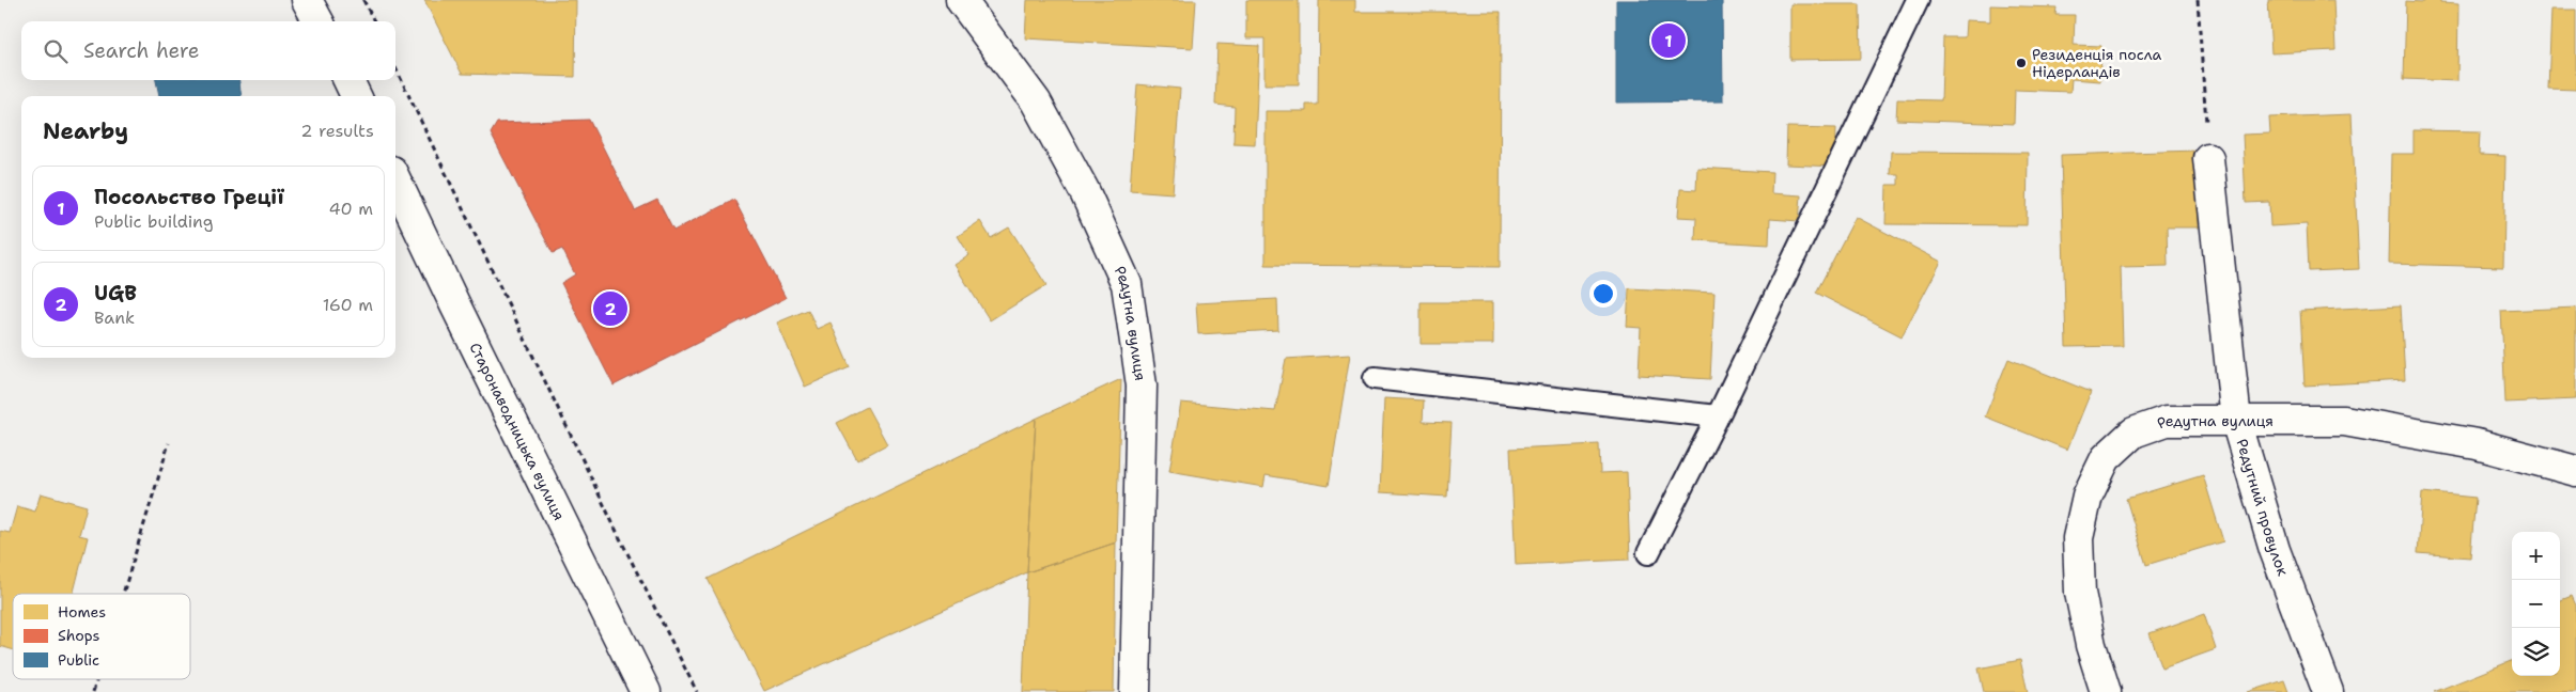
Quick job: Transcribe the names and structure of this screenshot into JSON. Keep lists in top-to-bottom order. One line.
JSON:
{"streets":{"street":["Редутна вулиця","Старонаводницька вулиця","Редутний провулок"]},"crossings":[["Редутна вулиця","Редутний провулок"]],"places":["Резиденція посла Нідерландів"],"legend":["Homes","Shops","Public"],"page":{"pins":["1","2"],"search":"Search here","heading":["Nearby","2 results"],"list":[{"mark":"1","name":"Посольство Греції","note":"Public building","value":"40 m"},{"mark":"2","name":"UGB","note":"Bank","value":"160 m"}],"map_buttons":["+","−"]}}
